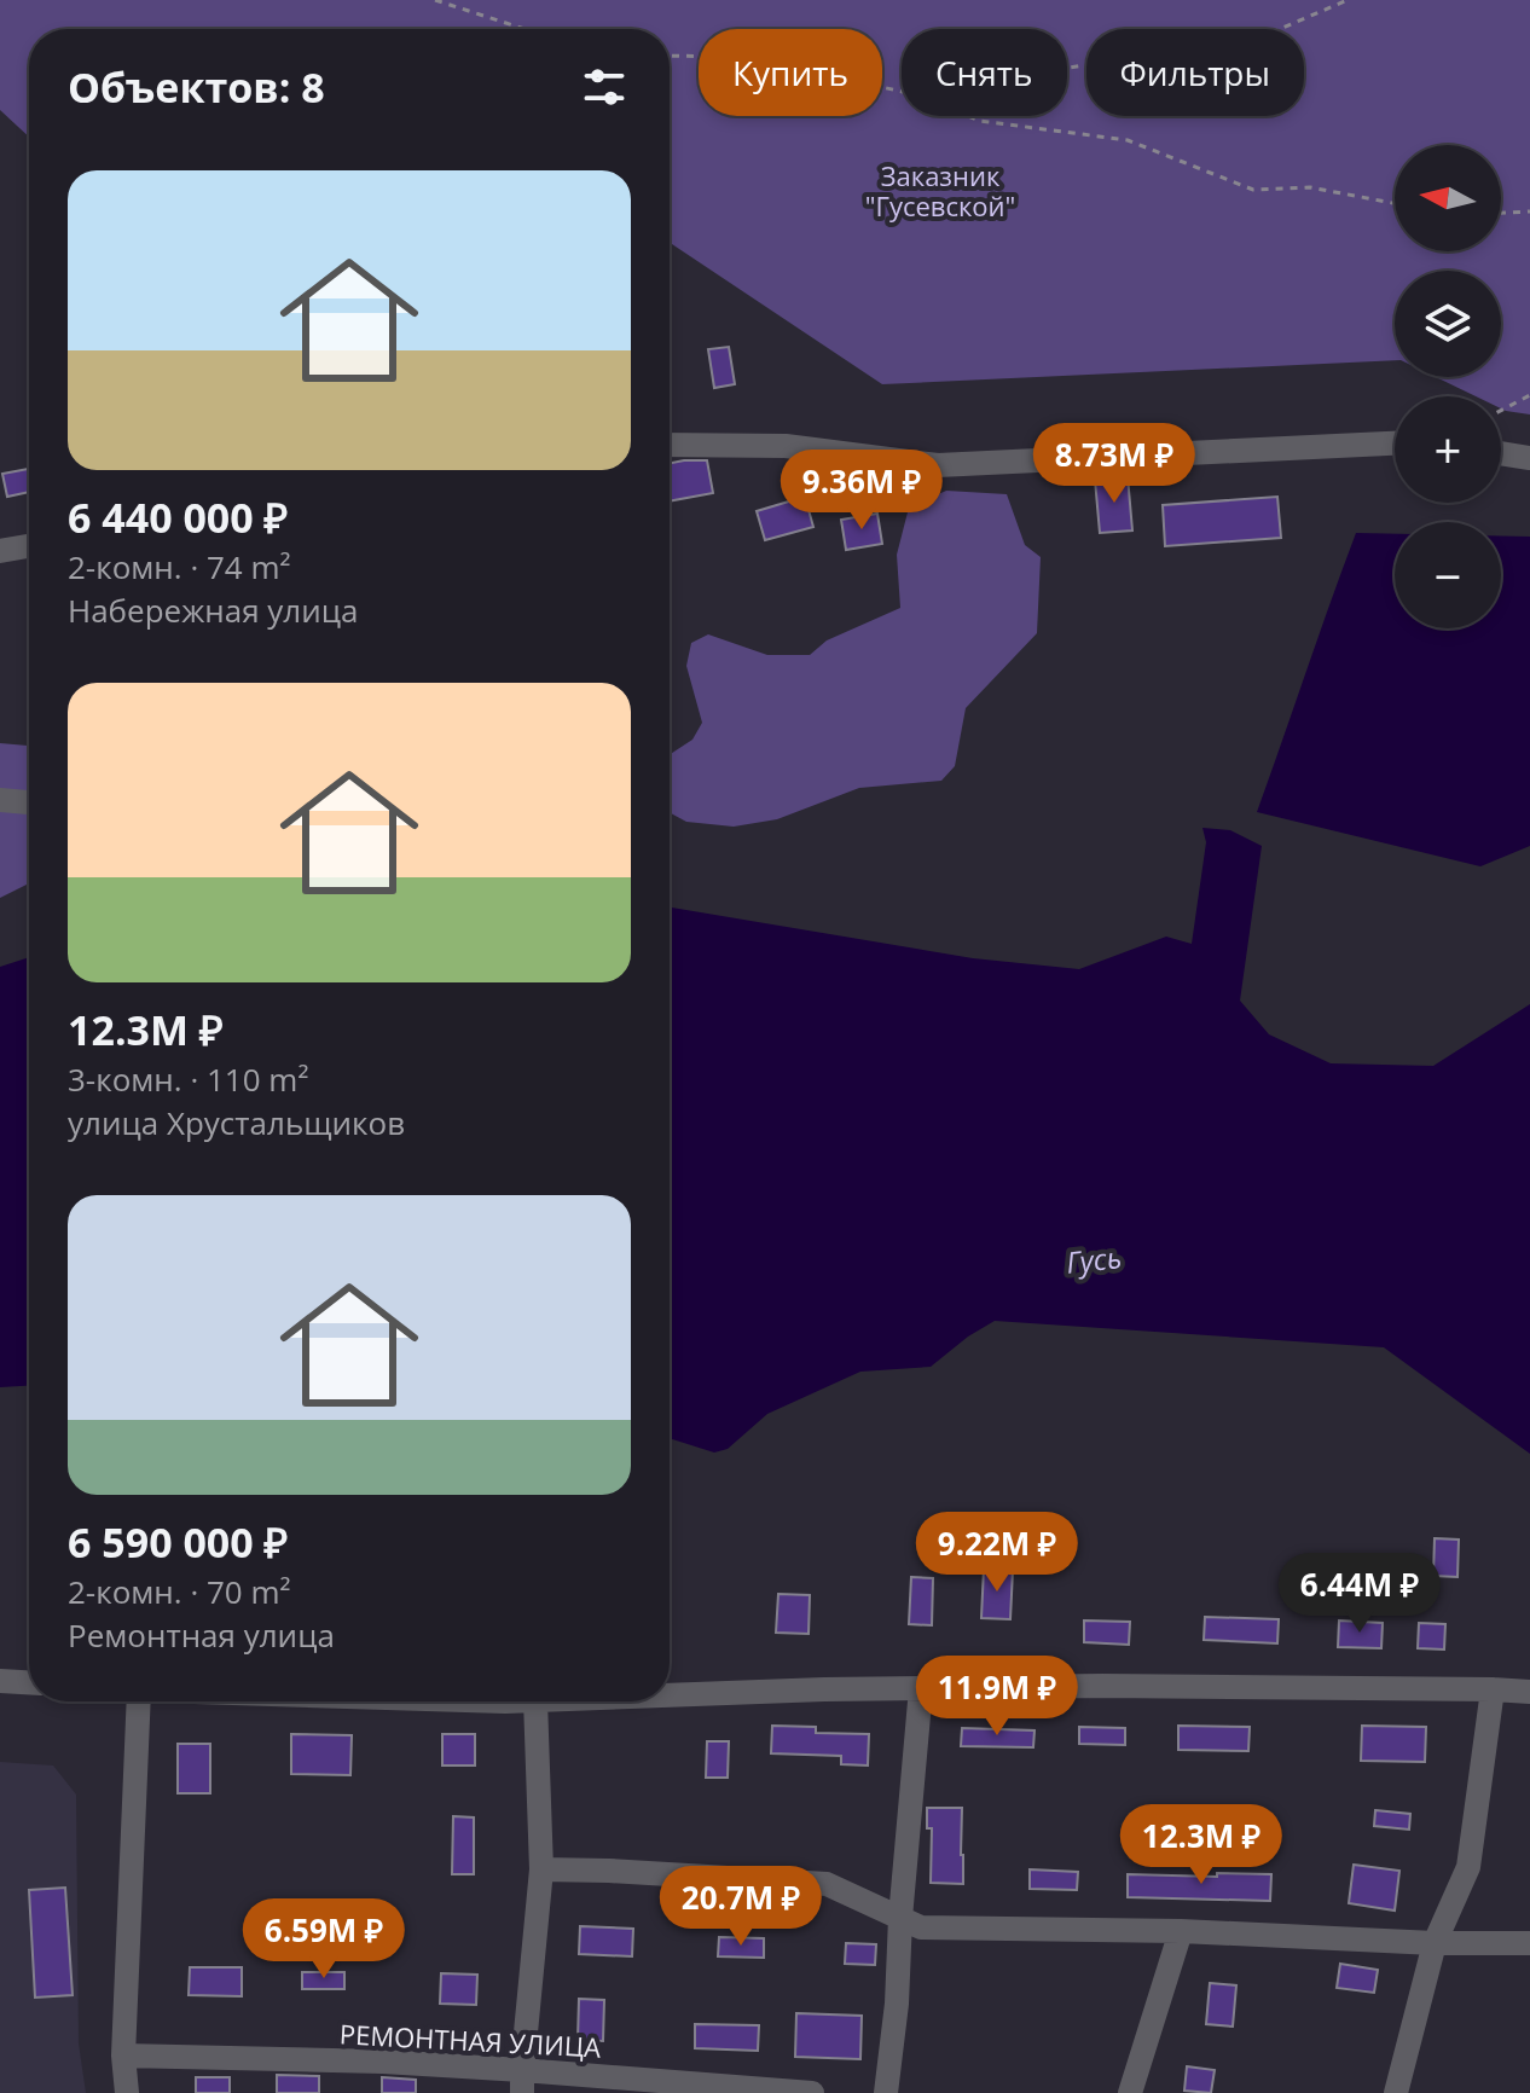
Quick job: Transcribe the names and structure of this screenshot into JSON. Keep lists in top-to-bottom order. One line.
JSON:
{"streets":{"street":["РЕМОНТНАЯ УЛИЦА"]},"water":["Гусь"],"parks":["Заказник \"Гусевской\""],"north":"left","page":{"chip":["Купить","Снять","Фильтры"],"heading":"Объектов: 8","map_buttons":["+","−"],"list":[{"name":"6 440 000 ₽","note":"2-комн. · 74 m² · Набережная улица"},{"name":"12.3M ₽","note":"3-комн. · 110 m² · улица Хрустальщиков"},{"name":"6 590 000 ₽","note":"2-комн. · 70 m² · Ремонтная улица"}],"price":["8.73M ₽","9.36M ₽","9.22M ₽","6.44M ₽","11.9M ₽","12.3M ₽","20.7M ₽","6.59M ₽"]}}
